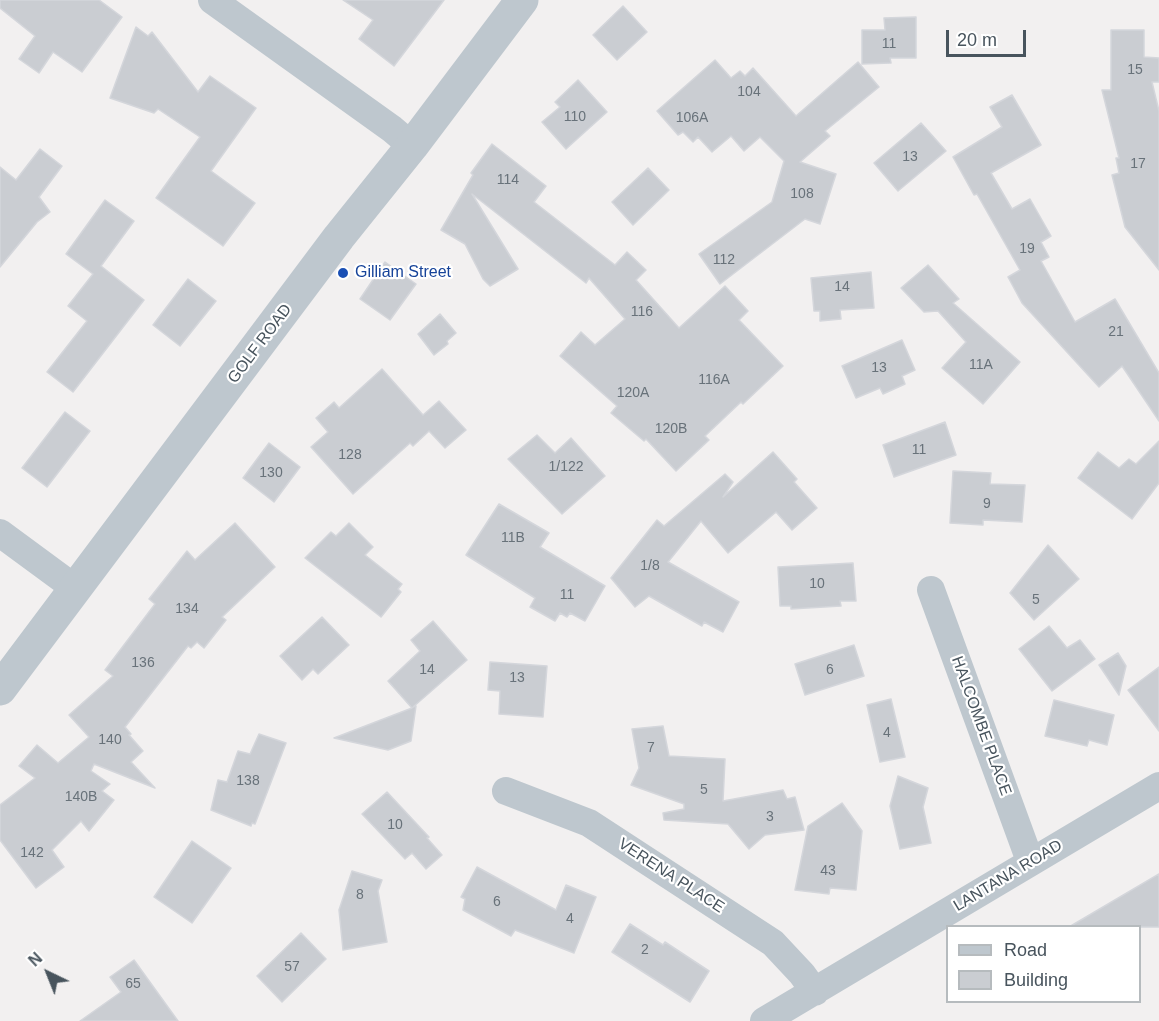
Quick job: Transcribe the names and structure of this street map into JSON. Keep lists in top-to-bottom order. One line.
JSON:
{"streets":{"street":["GOLF ROAD","HALCOMBE PLACE","VERENA PLACE","LANTANA ROAD"]},"crossings":[["HALCOMBE PLACE","LANTANA ROAD"],["VERENA PLACE","LANTANA ROAD"]],"places":["Gilliam Street"],"house_numbers":["11","15","104","110","106A","13","17","114","108","19","112","14","116","21","11A","13","116A","120A","120B","11","128","1/122","130","9","11B","1/8","10","11","5","134","136","14","6","13","4","140","7","138","5","140B","3","10","142","43","8","6","4","2","57","65"],"legend":["Road","Building"],"scale_bar":"20 m","north":"top left"}
